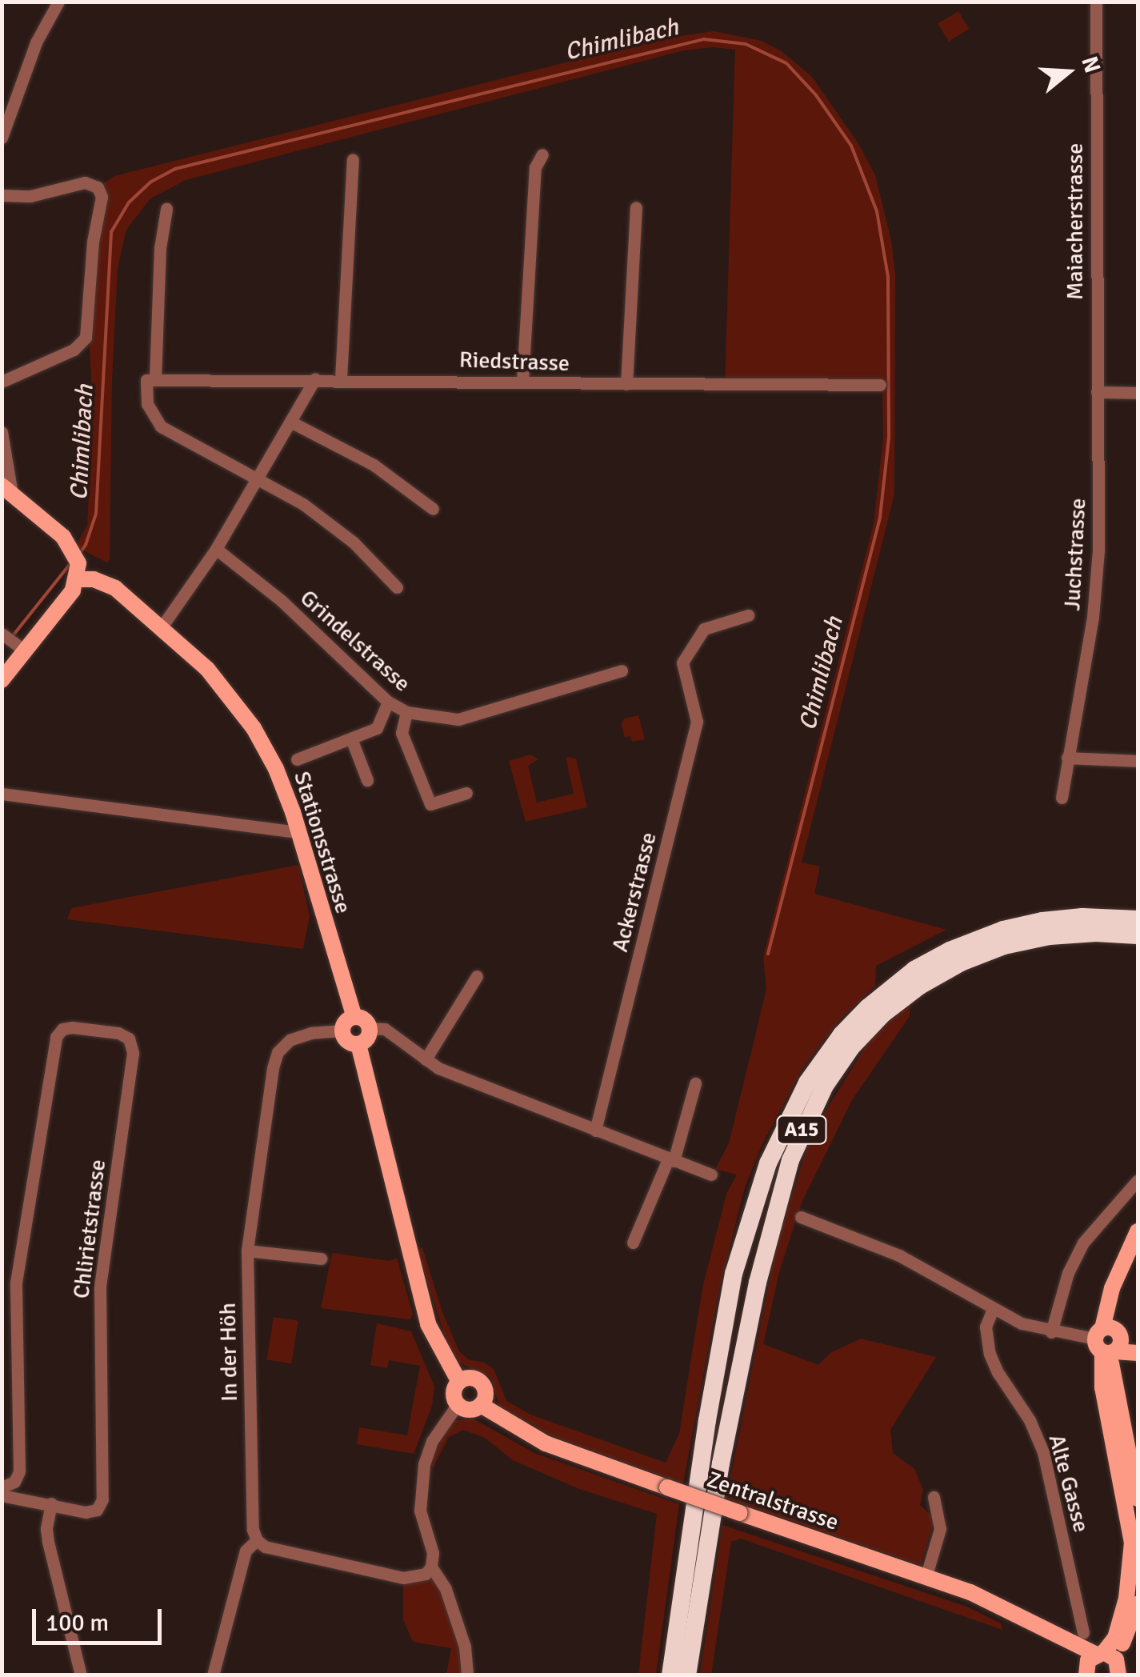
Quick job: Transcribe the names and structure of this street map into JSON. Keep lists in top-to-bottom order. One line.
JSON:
{"streets":{"highway":["A15"],"main road":["Stationsstrasse","Zentralstrasse"],"street":["Maiacherstrasse","Riedstrasse","Juchstrasse","Grindelstrasse","Ackerstrasse","Chlirietstrasse","In der Höh","Alte Gasse"]},"crossings":[["Maiacherstrasse","Juchstrasse"],["Stationsstrasse","In der Höh"]],"water":["Chimlibach"],"scale_bar":"100 m","north":"right"}
